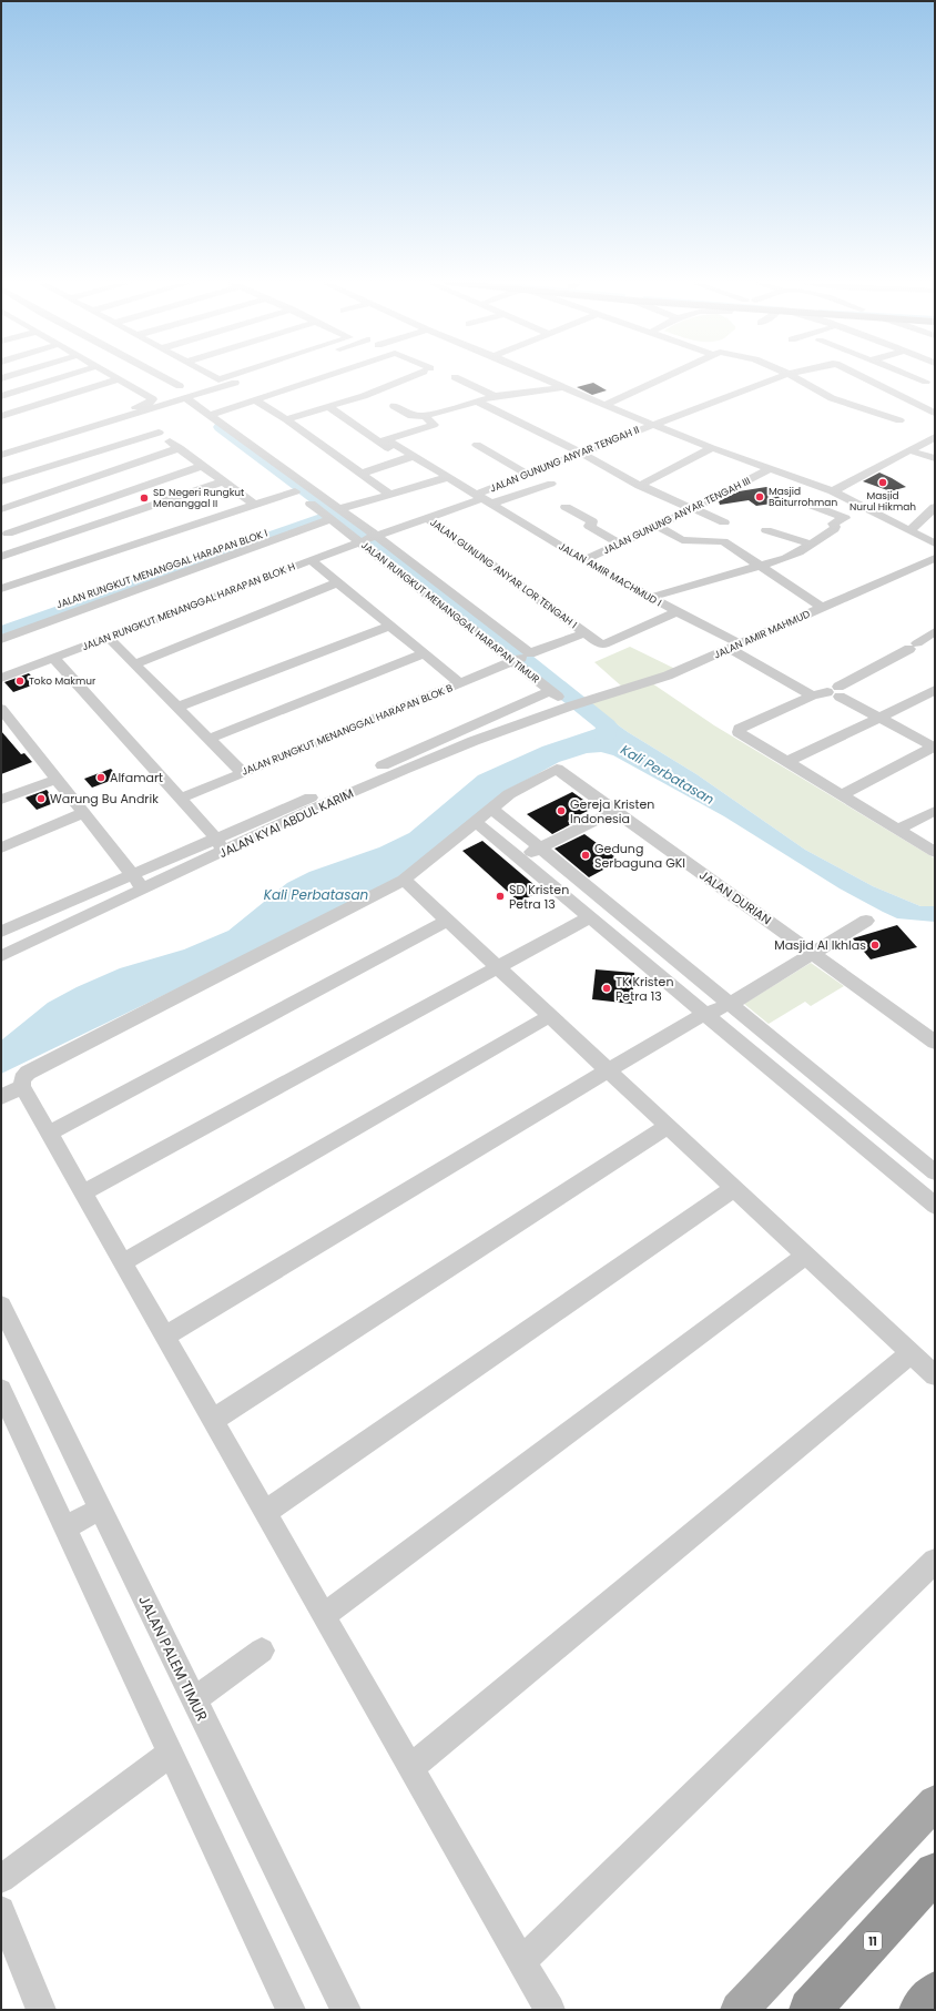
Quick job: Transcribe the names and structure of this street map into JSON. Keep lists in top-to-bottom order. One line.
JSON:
{"streets":{"highway":["11"],"street":["JALAN GUNUNG ANYAR TENGAH II","JALAN GUNUNG ANYAR TENGAH III","JALAN RUNGKUT MENANGGAL HARAPAN BLOK I","JALAN GUNUNG ANYAR LOR TENGAH I","JALAN AMIR MACHMUD I","JALAN RUNGKUT MENANGGAL HARAPAN BLOK H","JALAN RUNGKUT MENANGGAL HARAPAN TIMUR","JALAN AMIR MAHMUD","JALAN RUNGKUT MENANGGAL HARAPAN BLOK B","JALAN KYAI ABDUL KARIM","JALAN DURIAN","JALAN PALEM TIMUR"]},"crossings":[["JALAN GUNUNG ANYAR TENGAH II","JALAN AMIR MACHMUD I"],["JALAN GUNUNG ANYAR TENGAH II","JALAN RUNGKUT MENANGGAL HARAPAN BLOK H"],["JALAN GUNUNG ANYAR TENGAH III","JALAN AMIR MACHMUD I"],["JALAN RUNGKUT MENANGGAL HARAPAN BLOK I","JALAN RUNGKUT MENANGGAL HARAPAN TIMUR"],["JALAN GUNUNG ANYAR LOR TENGAH I","JALAN AMIR MACHMUD I"],["JALAN GUNUNG ANYAR LOR TENGAH I","JALAN RUNGKUT MENANGGAL HARAPAN BLOK H"],["JALAN GUNUNG ANYAR LOR TENGAH I","JALAN RUNGKUT MENANGGAL HARAPAN TIMUR"],["JALAN AMIR MACHMUD I","JALAN RUNGKUT MENANGGAL HARAPAN BLOK H"],["JALAN AMIR MACHMUD I","JALAN AMIR MAHMUD"],["JALAN RUNGKUT MENANGGAL HARAPAN BLOK H","JALAN RUNGKUT MENANGGAL HARAPAN TIMUR"],["JALAN RUNGKUT MENANGGAL HARAPAN TIMUR","JALAN AMIR MAHMUD"],["JALAN RUNGKUT MENANGGAL HARAPAN TIMUR","JALAN RUNGKUT MENANGGAL HARAPAN BLOK B"],["JALAN RUNGKUT MENANGGAL HARAPAN TIMUR","JALAN KYAI ABDUL KARIM"],["JALAN AMIR MAHMUD","JALAN KYAI ABDUL KARIM"]],"water":["Kali Perbatasan"],"places":["Masjid Nurul Hikmah","Masjid Baiturrohman","SD Negeri Rungkut Menanggal II","Toko Makmur","Alfamart","Warung Bu Andrik","Gereja Kristen Indonesia","Gedung Serbaguna GKI","SD Kristen Petra 13","Masjid Al Ikhlas","TK Kristen Petra 13"]}
